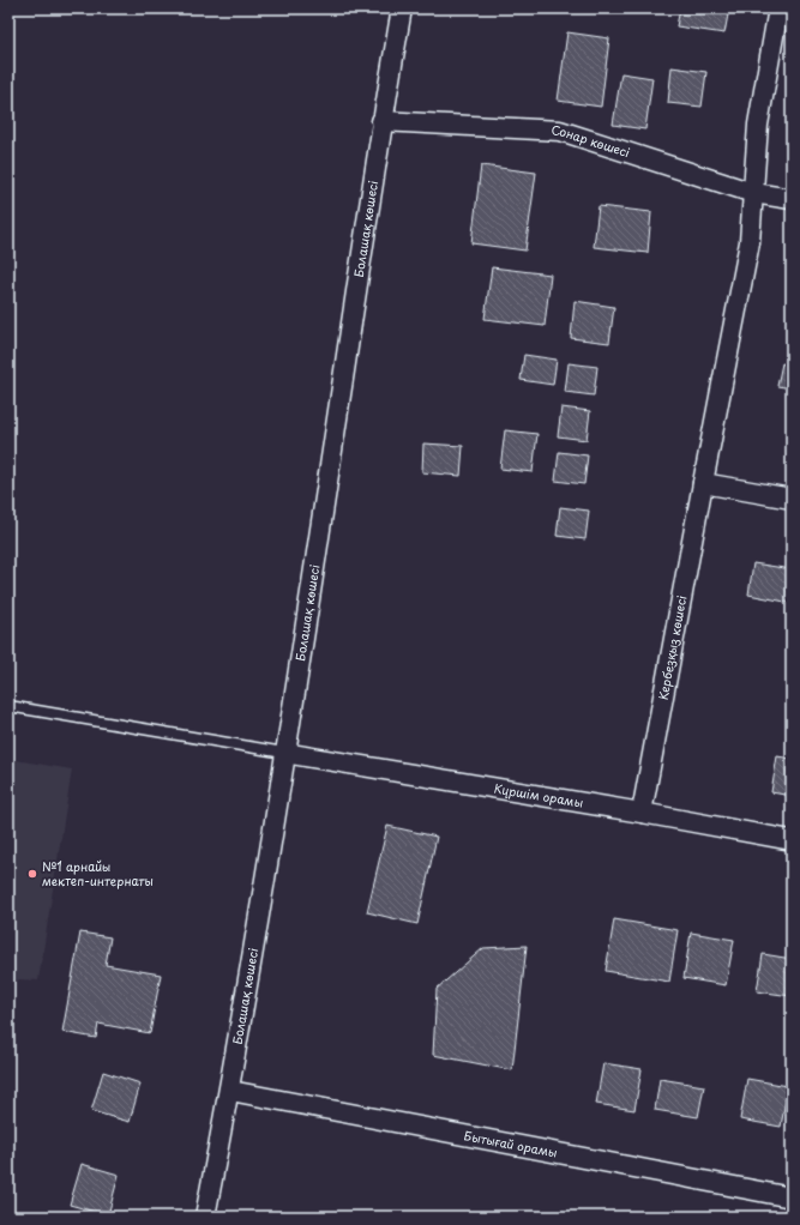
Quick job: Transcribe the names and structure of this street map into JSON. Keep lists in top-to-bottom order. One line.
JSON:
{"streets":{"street":["Сонар көшесі","Болашақ көшесі","Кербезқыз көшесі","Күршім орамы","Бытығай орамы"]},"crossings":[["Сонар көшесі","Болашақ көшесі"],["Сонар көшесі","Кербезқыз көшесі"],["Болашақ көшесі","Күршім орамы"],["Болашақ көшесі","Бытығай орамы"],["Кербезқыз көшесі","Күршім орамы"]],"places":["№1 арнайы мектеп-интернаты"]}
